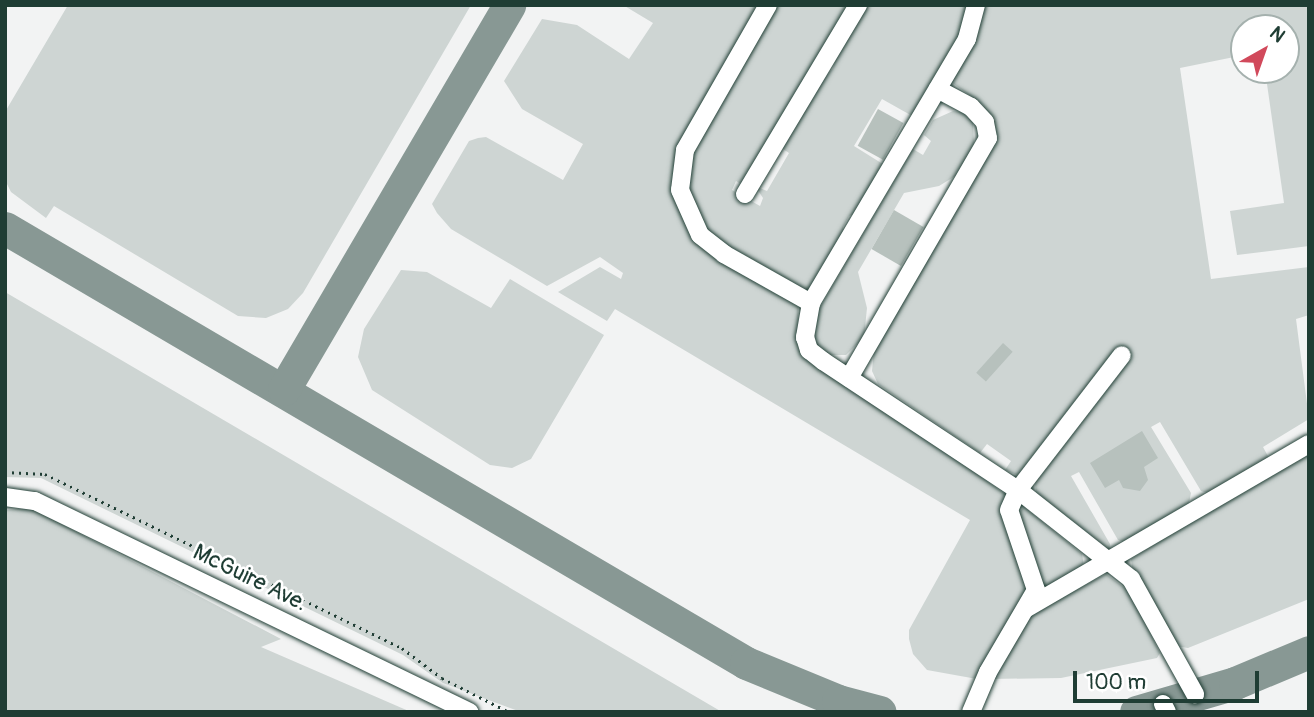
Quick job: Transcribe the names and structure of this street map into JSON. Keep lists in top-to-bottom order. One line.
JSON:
{"streets":{"lane":["McGuire Ave."]},"scale_bar":"100 m","north":"top right"}
